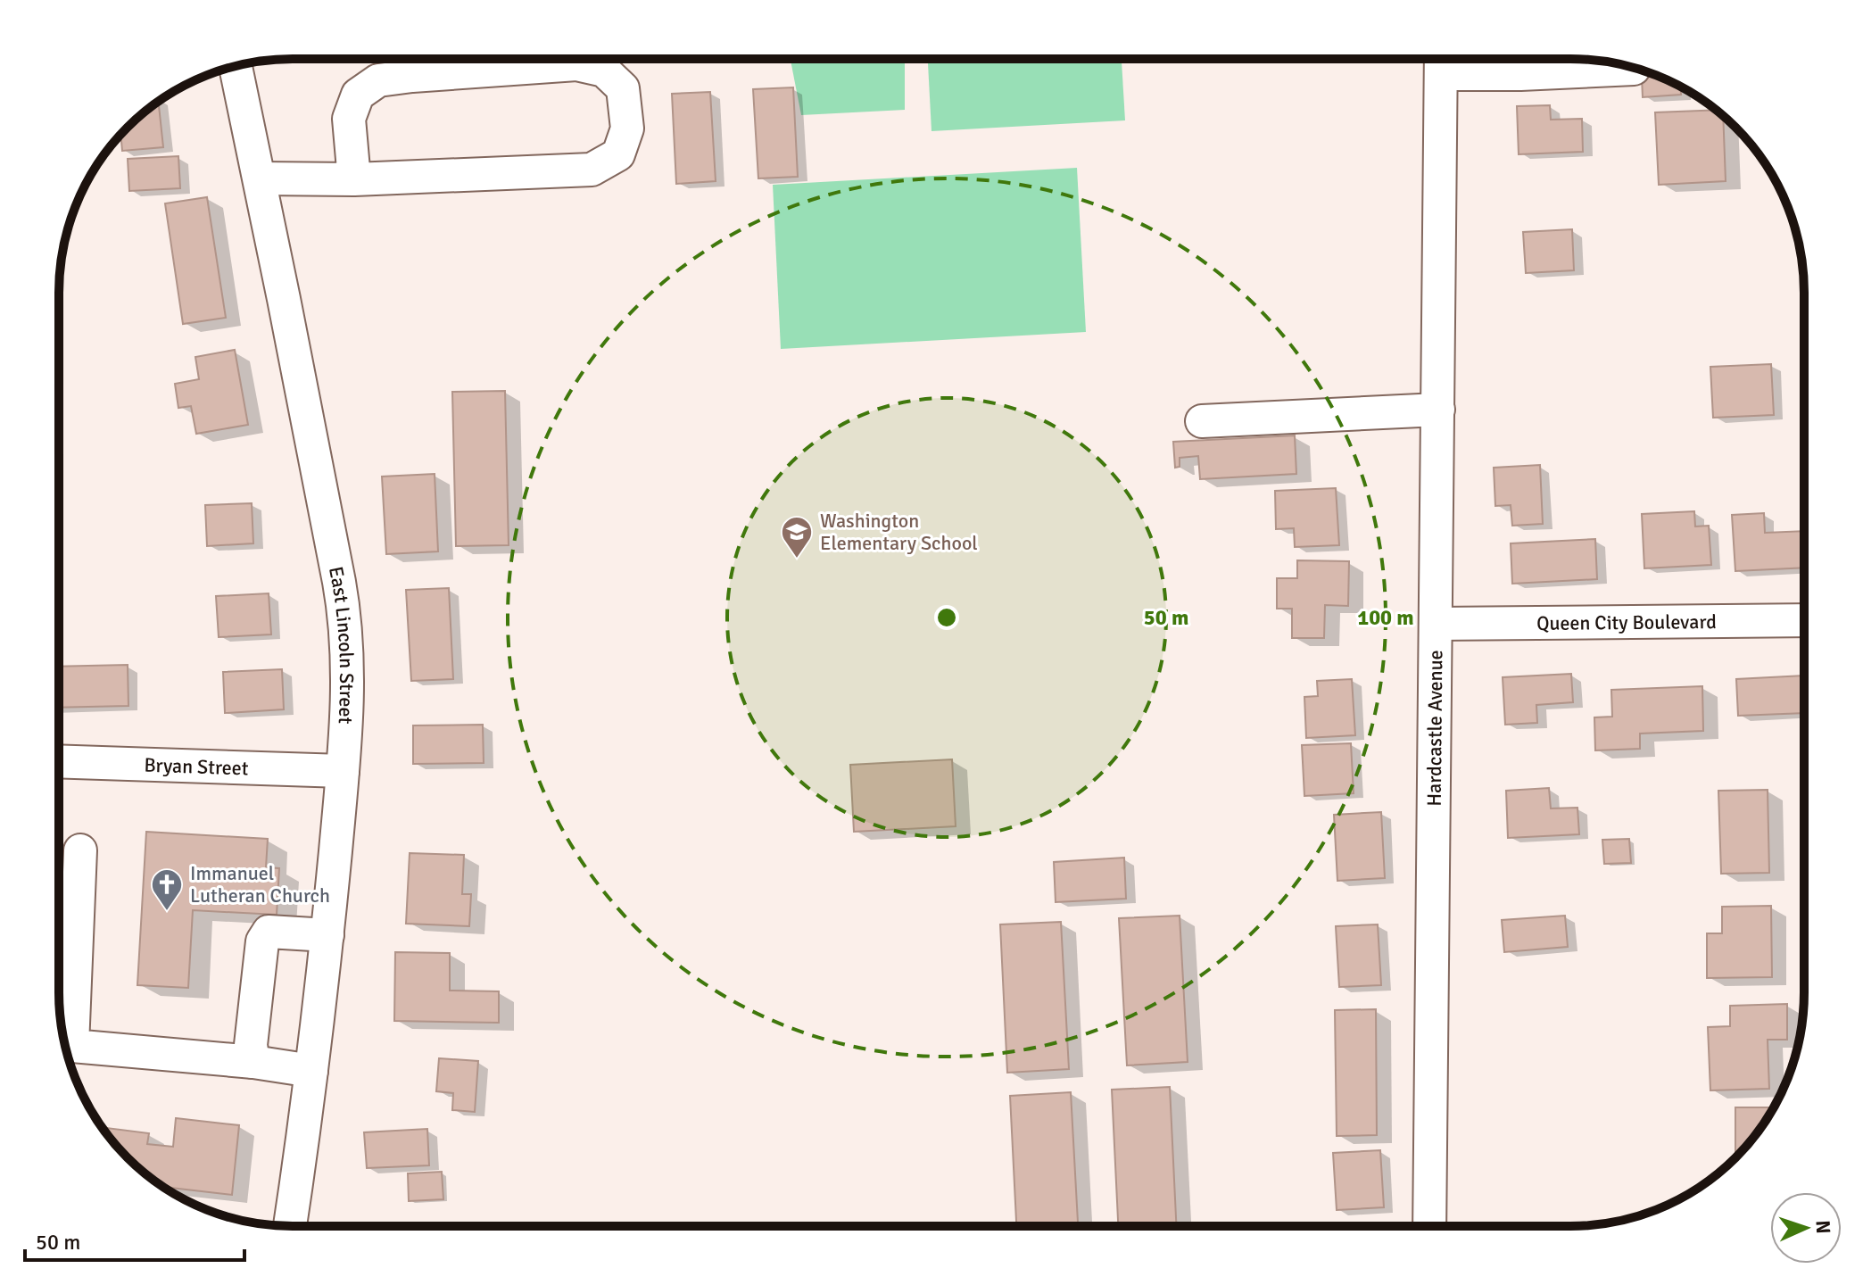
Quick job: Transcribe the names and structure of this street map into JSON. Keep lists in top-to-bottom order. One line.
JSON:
{"streets":{"street":["Queen City Boulevard","East Lincoln Street","Hardcastle Avenue","Bryan Street"]},"crossings":[["Queen City Boulevard","Hardcastle Avenue"],["East Lincoln Street","Bryan Street"]],"places":{"school or university":["Washington Elementary School"],"church":["Immanuel Lutheran Church"]},"scale_bar":"50 m","north":"right","rings":["50 m","100 m"]}
